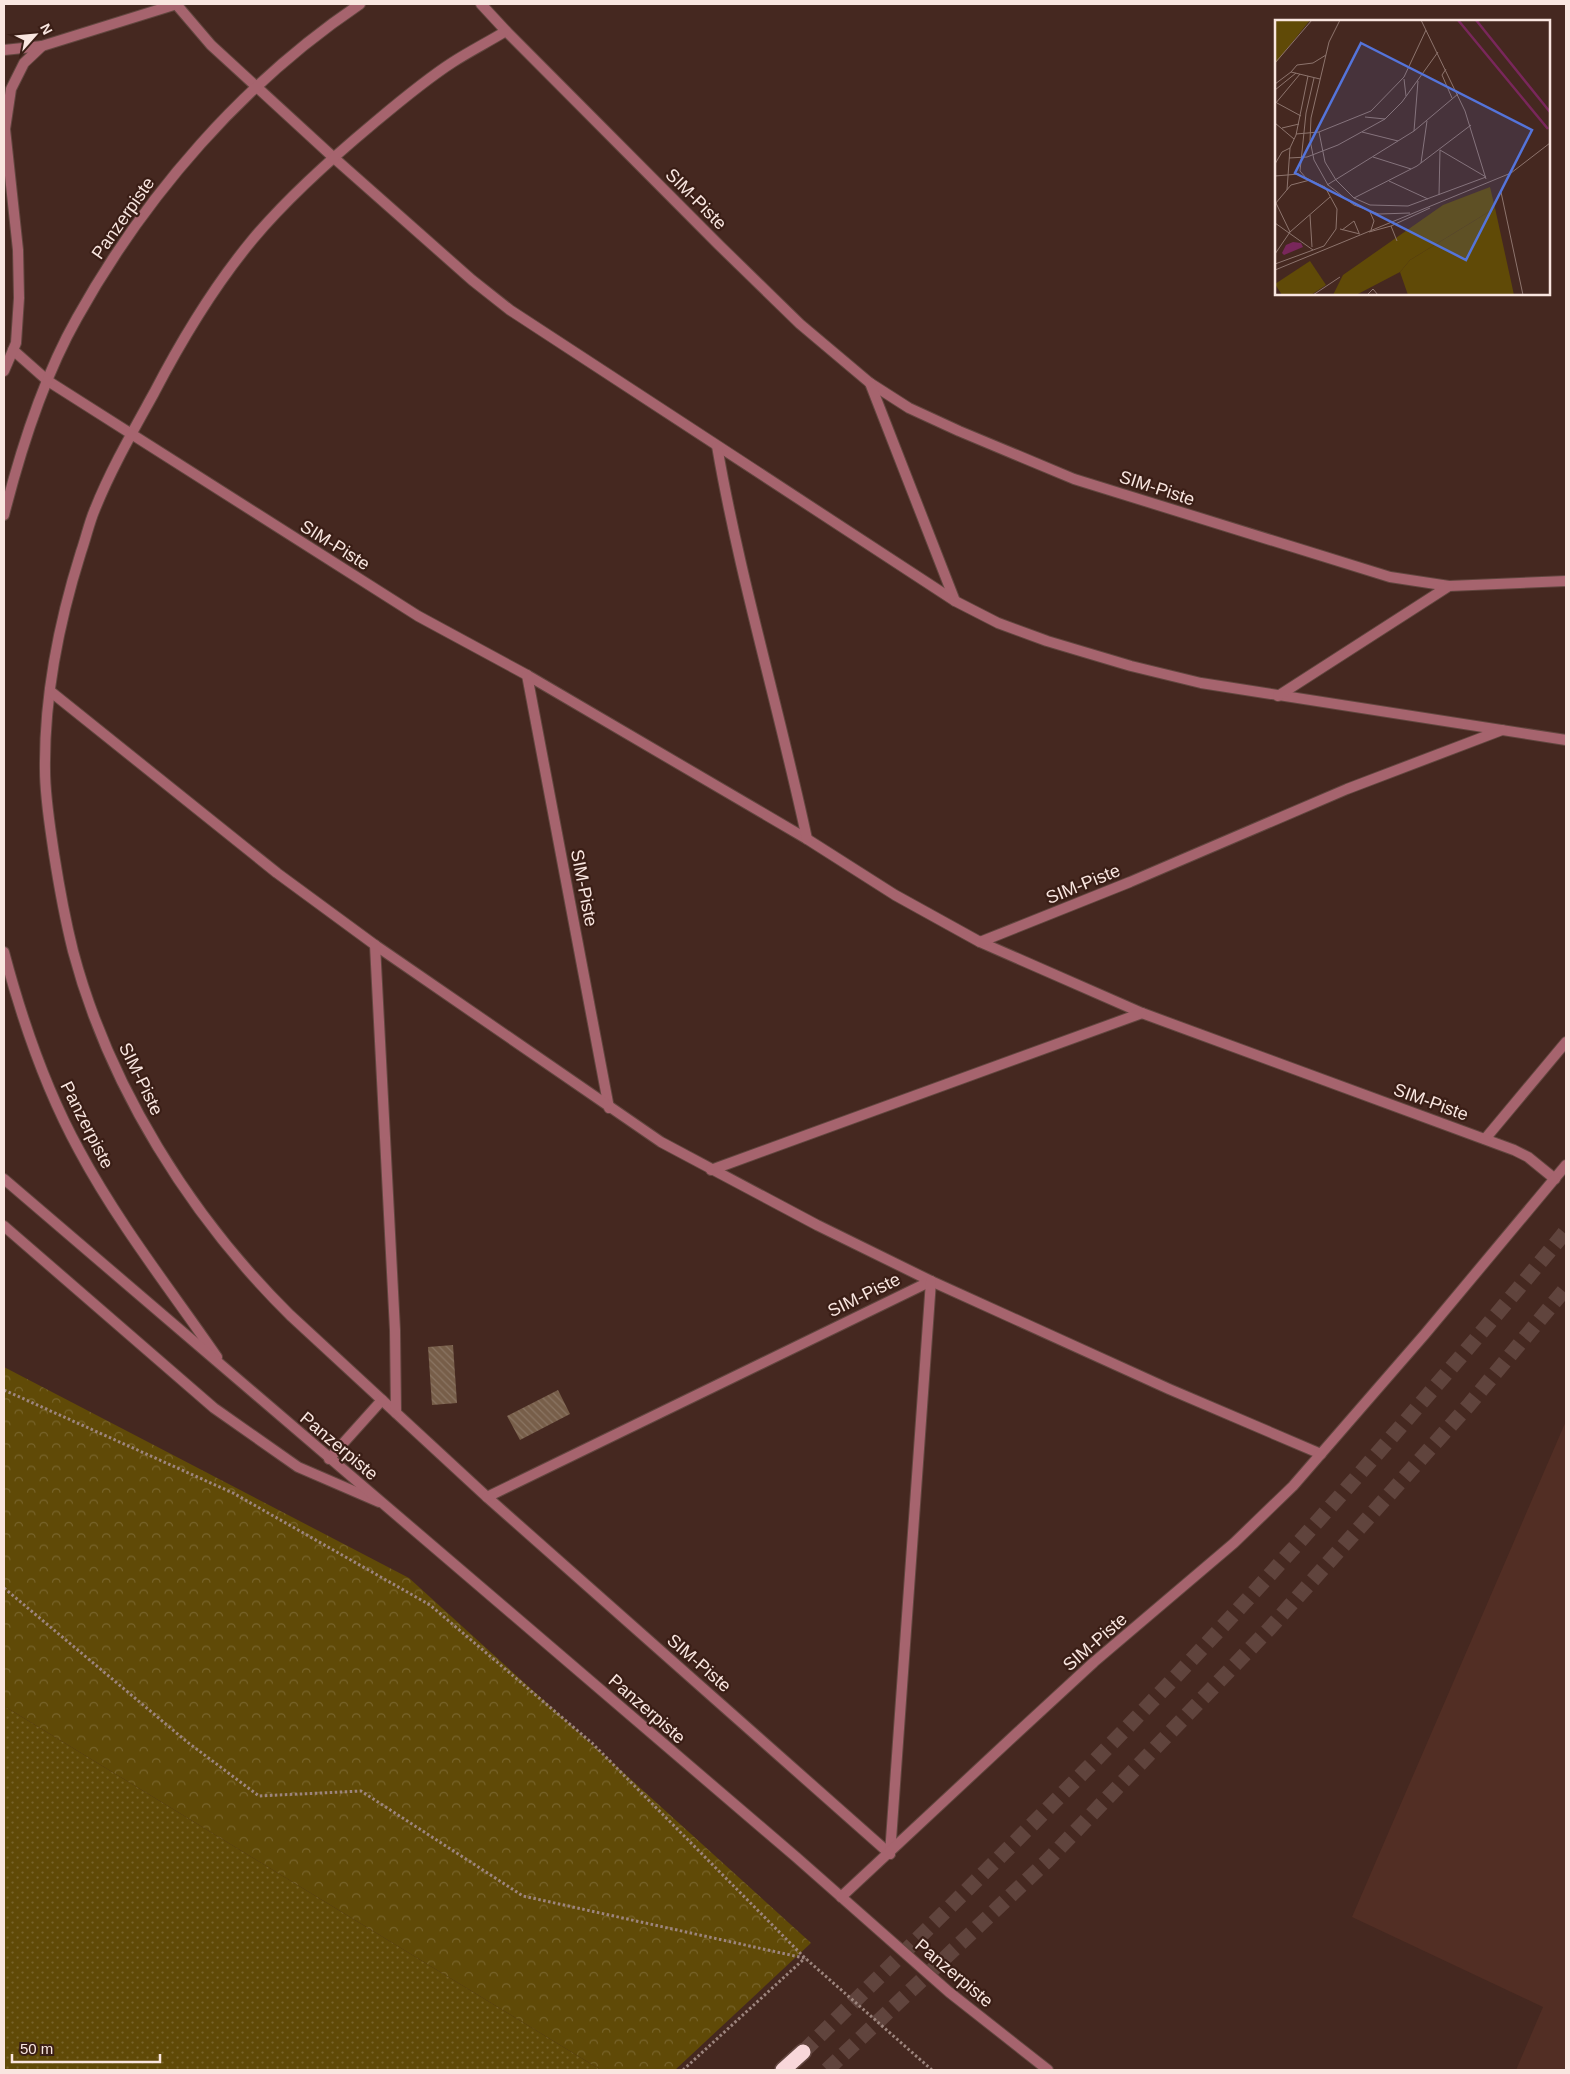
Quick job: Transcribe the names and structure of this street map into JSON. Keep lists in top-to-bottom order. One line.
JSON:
{"streets":{"street":["SIM-Piste","Panzerpiste"]},"crossings":[["SIM-Piste","Panzerpiste"]],"scale_bar":"50 m","north":"top right"}
